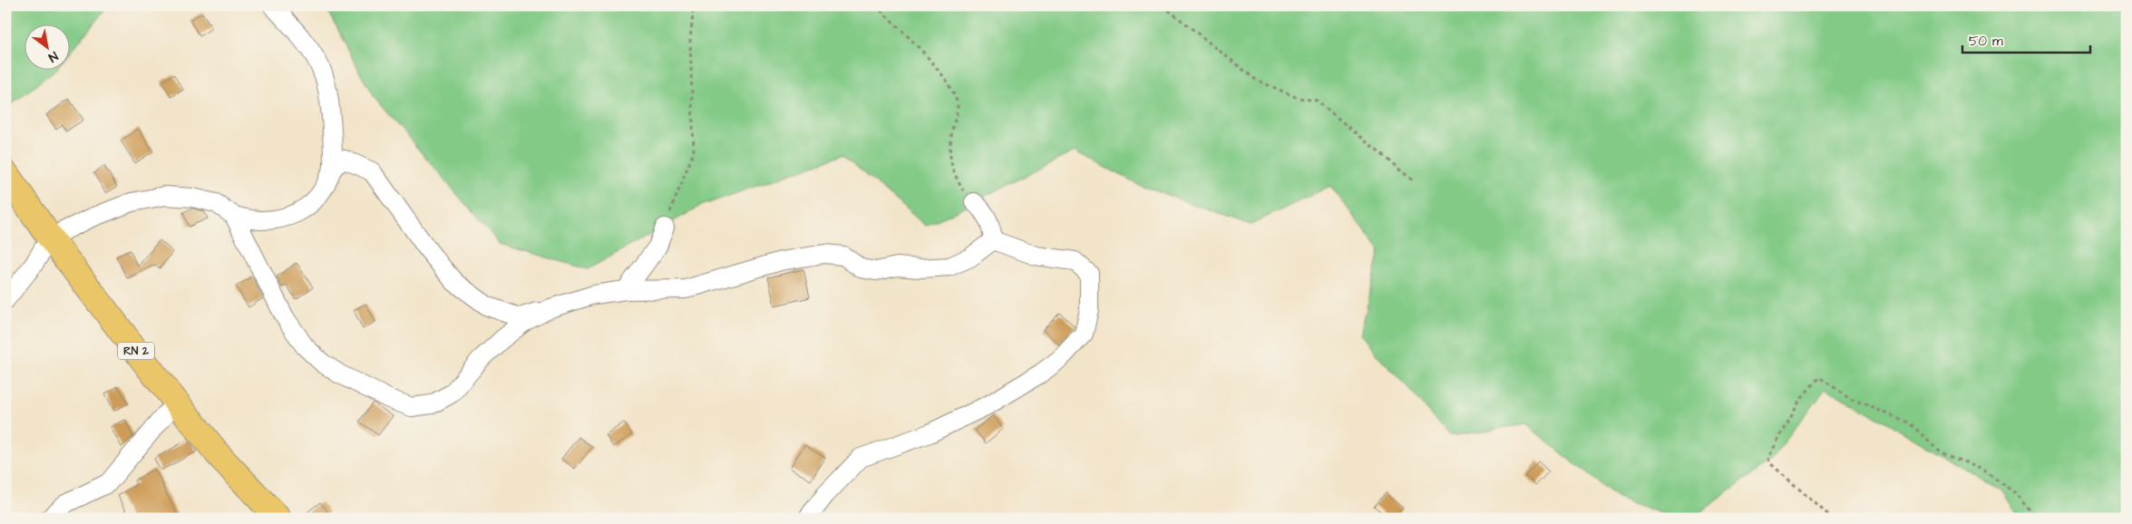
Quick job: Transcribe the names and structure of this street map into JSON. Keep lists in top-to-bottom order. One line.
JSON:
{"streets":{"main road":["RN 2"]},"scale_bar":"50 m","north":"bottom right"}
